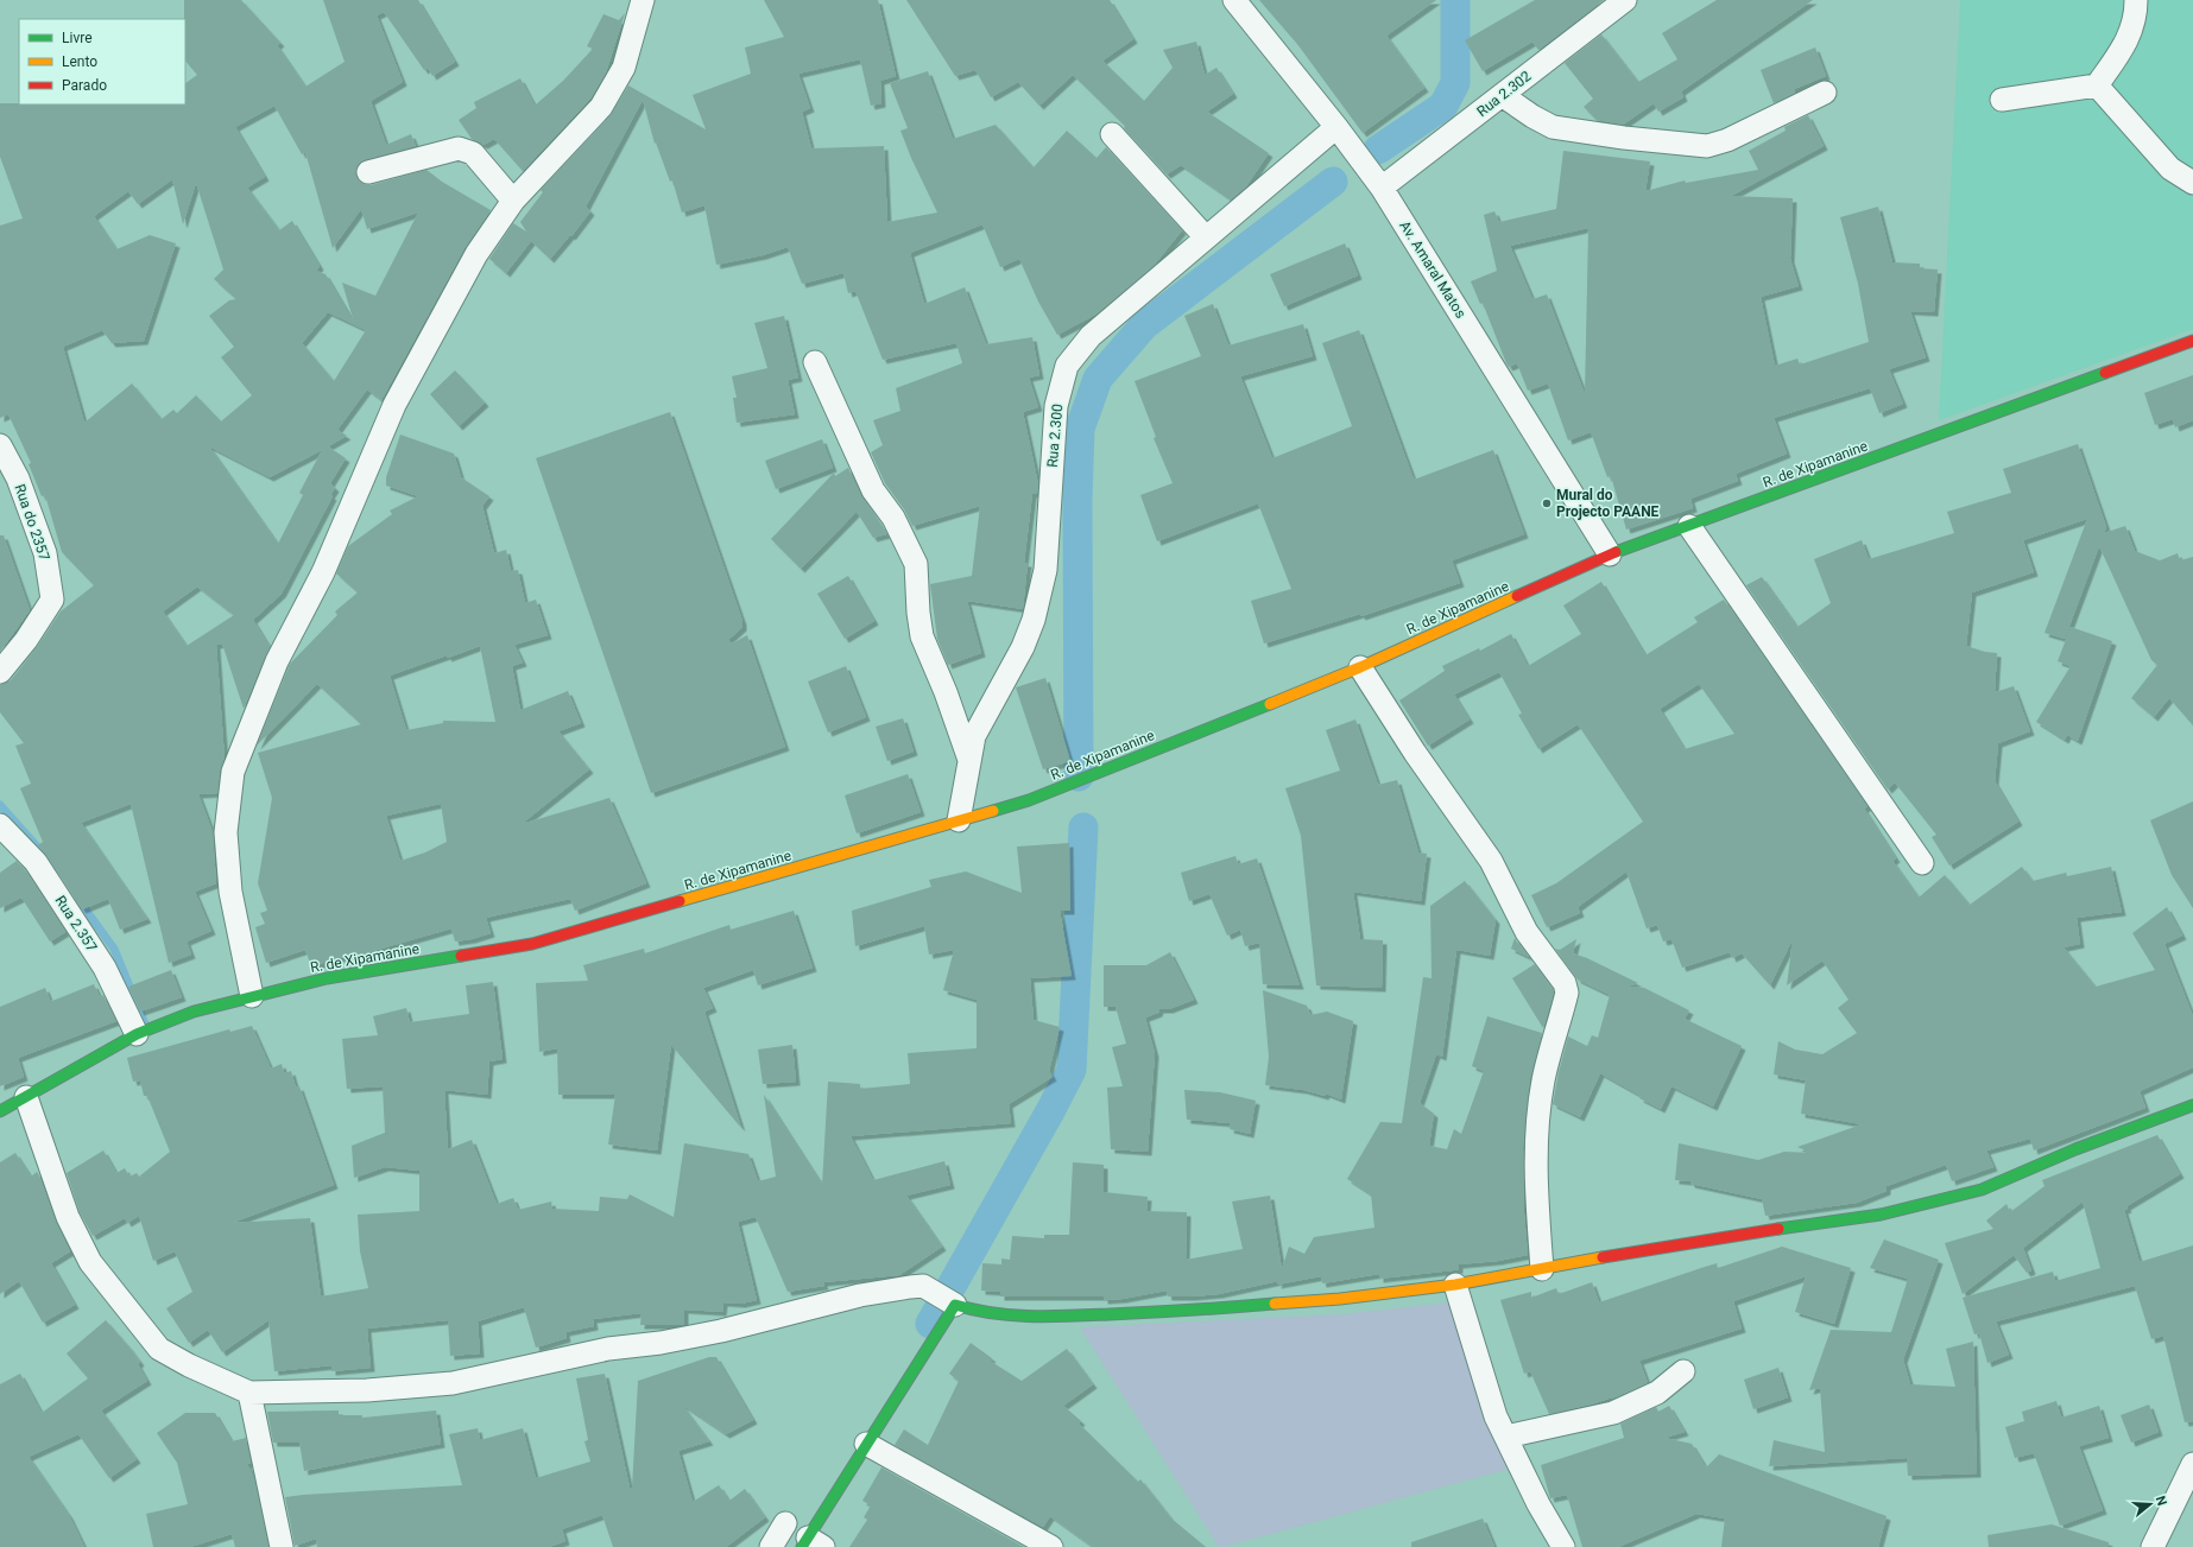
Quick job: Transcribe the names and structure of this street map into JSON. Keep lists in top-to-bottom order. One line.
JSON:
{"streets":{"street":["Rua 2.302","Av. Amaral Matos","Rua 2.300","R. de Xipamanine","Rua do 2357","Rua 2.357"]},"crossings":[["Rua 2.302","Av. Amaral Matos"],["Av. Amaral Matos","Rua 2.300"],["Av. Amaral Matos","R. de Xipamanine"],["Rua 2.300","R. de Xipamanine"],["R. de Xipamanine","Rua 2.357"]],"places":["Mural do Projecto PAANE"],"legend":["Livre","Lento","Parado"],"north":"right"}
